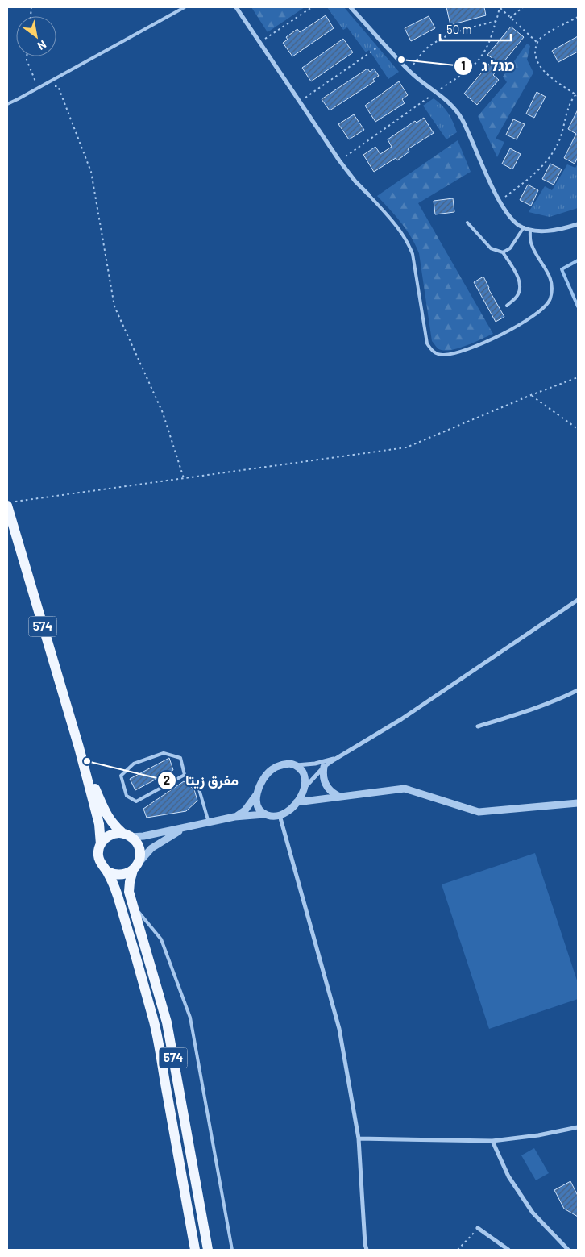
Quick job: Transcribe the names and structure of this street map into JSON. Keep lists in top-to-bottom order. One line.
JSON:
{"streets":{"main road":["574"]},"places":["מגל ג","مفرق زيتا"],"scale_bar":"50 m","north":"bottom right"}
